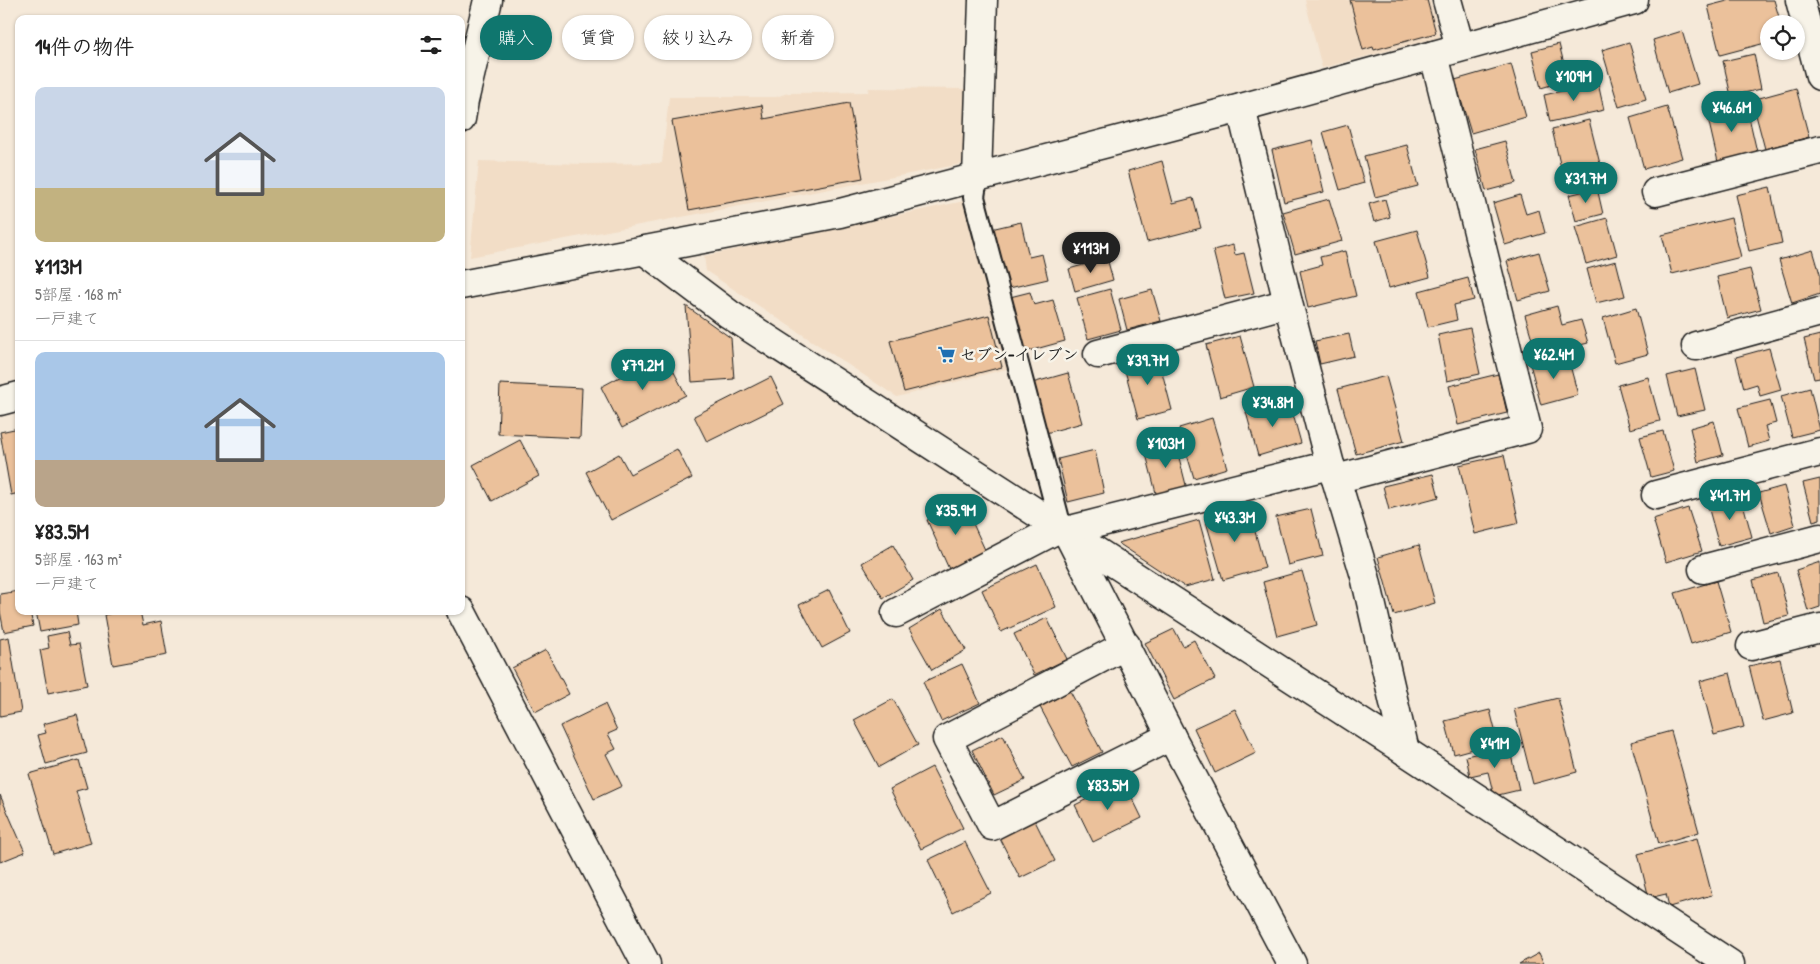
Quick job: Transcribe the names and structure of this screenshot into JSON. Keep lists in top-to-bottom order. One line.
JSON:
{"places":{"supermarket":["セブン-イレブン"]},"page":{"chip":["購入","賃貸","絞り込み","新着"],"heading":"14件の物件","price":["¥109M","¥46.6M","¥31.7M","¥113M","¥62.4M","¥39.7M","¥79.2M","¥34.8M","¥103M","¥41.7M","¥35.9M","¥43.3M","¥41M","¥83.5M"],"list":[{"name":"¥113M","note":"5部屋 · 168 m² · 一戸建て"},{"name":"¥83.5M","note":"5部屋 · 163 m² · 一戸建て"}]}}
